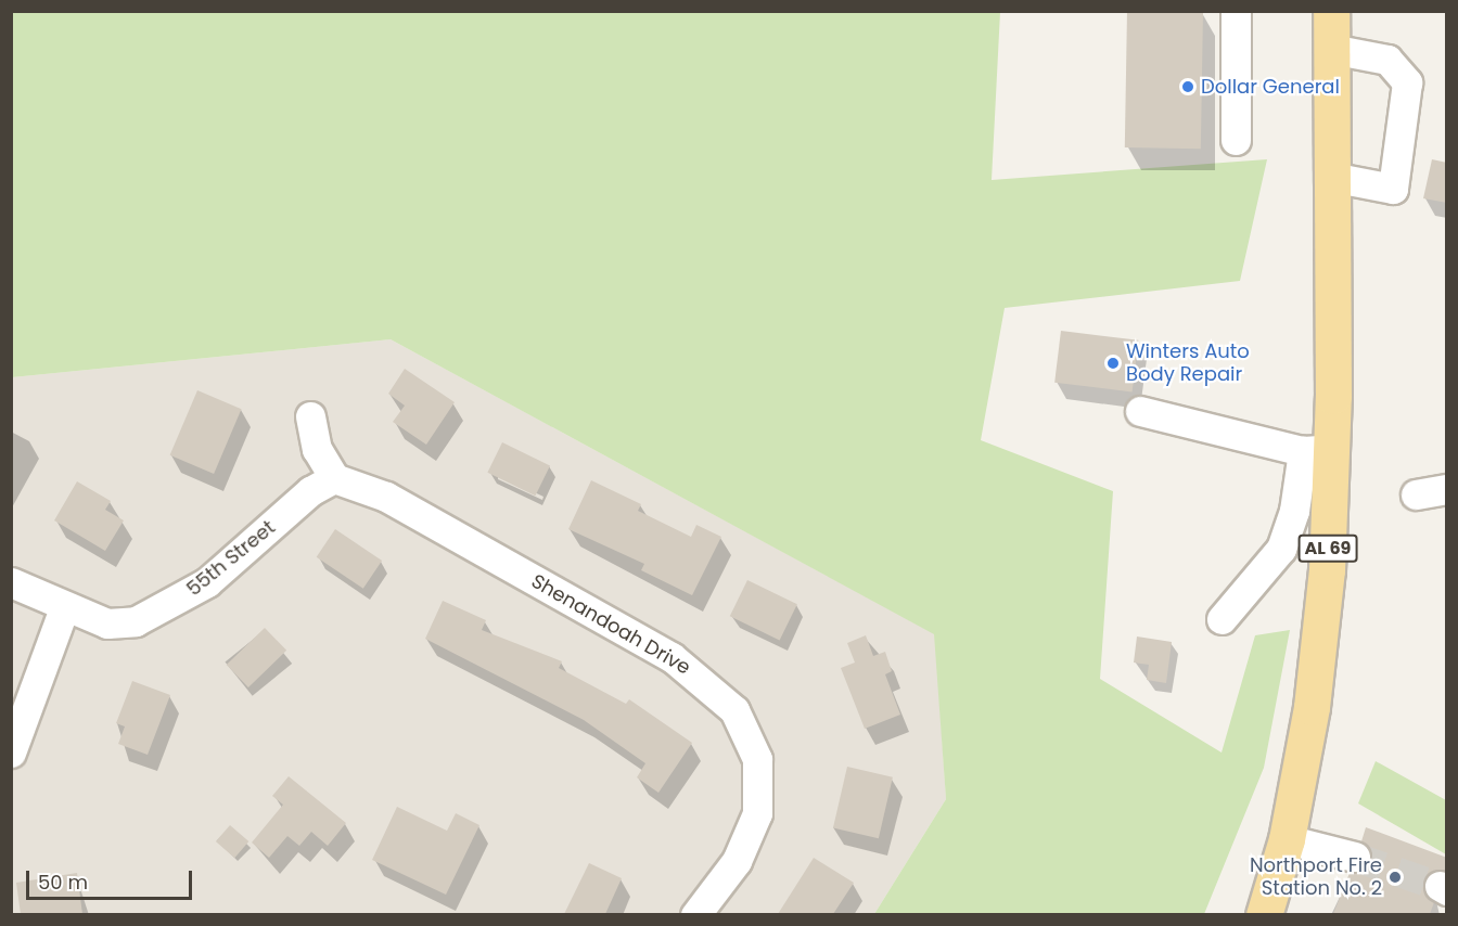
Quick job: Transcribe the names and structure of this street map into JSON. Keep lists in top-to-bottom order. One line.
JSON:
{"streets":{"main road":["AL 69"],"street":["55th Street","Shenandoah Drive"]},"crossings":[["55th Street","Shenandoah Drive"]],"places":["Dollar General","Winters Auto Body Repair","Northport Fire Station No. 2"],"scale_bar":"50 m"}
